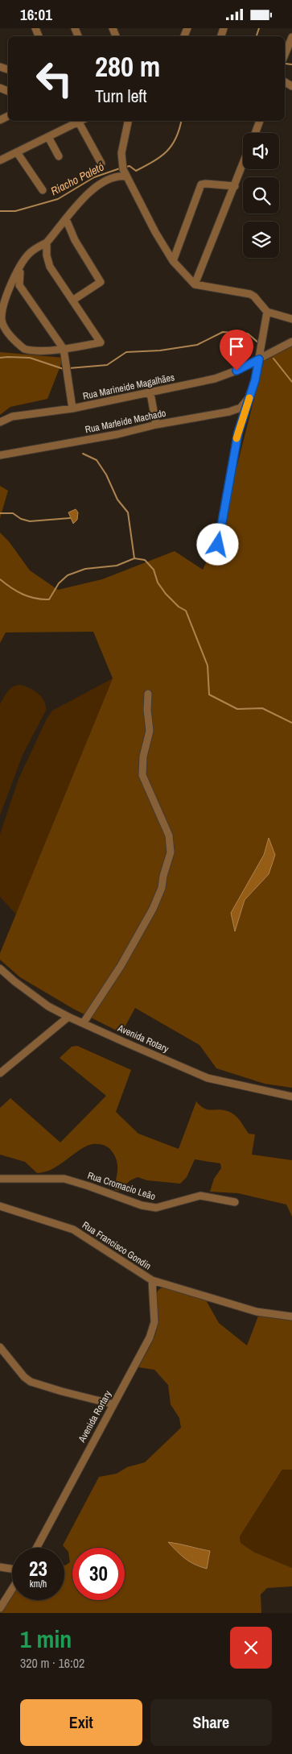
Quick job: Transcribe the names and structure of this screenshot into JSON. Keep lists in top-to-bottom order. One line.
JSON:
{"streets":{"street":["Rua Marineide Magalhães","Rua Marleide Machado","Avenida Rotary","Rua Cromacio Leão","Rua Francisco Gondin","Avenida Rortary"]},"crossings":[["Rua Francisco Gondin","Avenida Rortary"]],"water":["Riacho Paletó"],"page":{"status":"16:01","turn":["280 m","Turn left"],"speed":"23 km/h","limit":"30","heading":["1 min","320 m · 16:02"],"buttons":["Exit","Share"]}}
